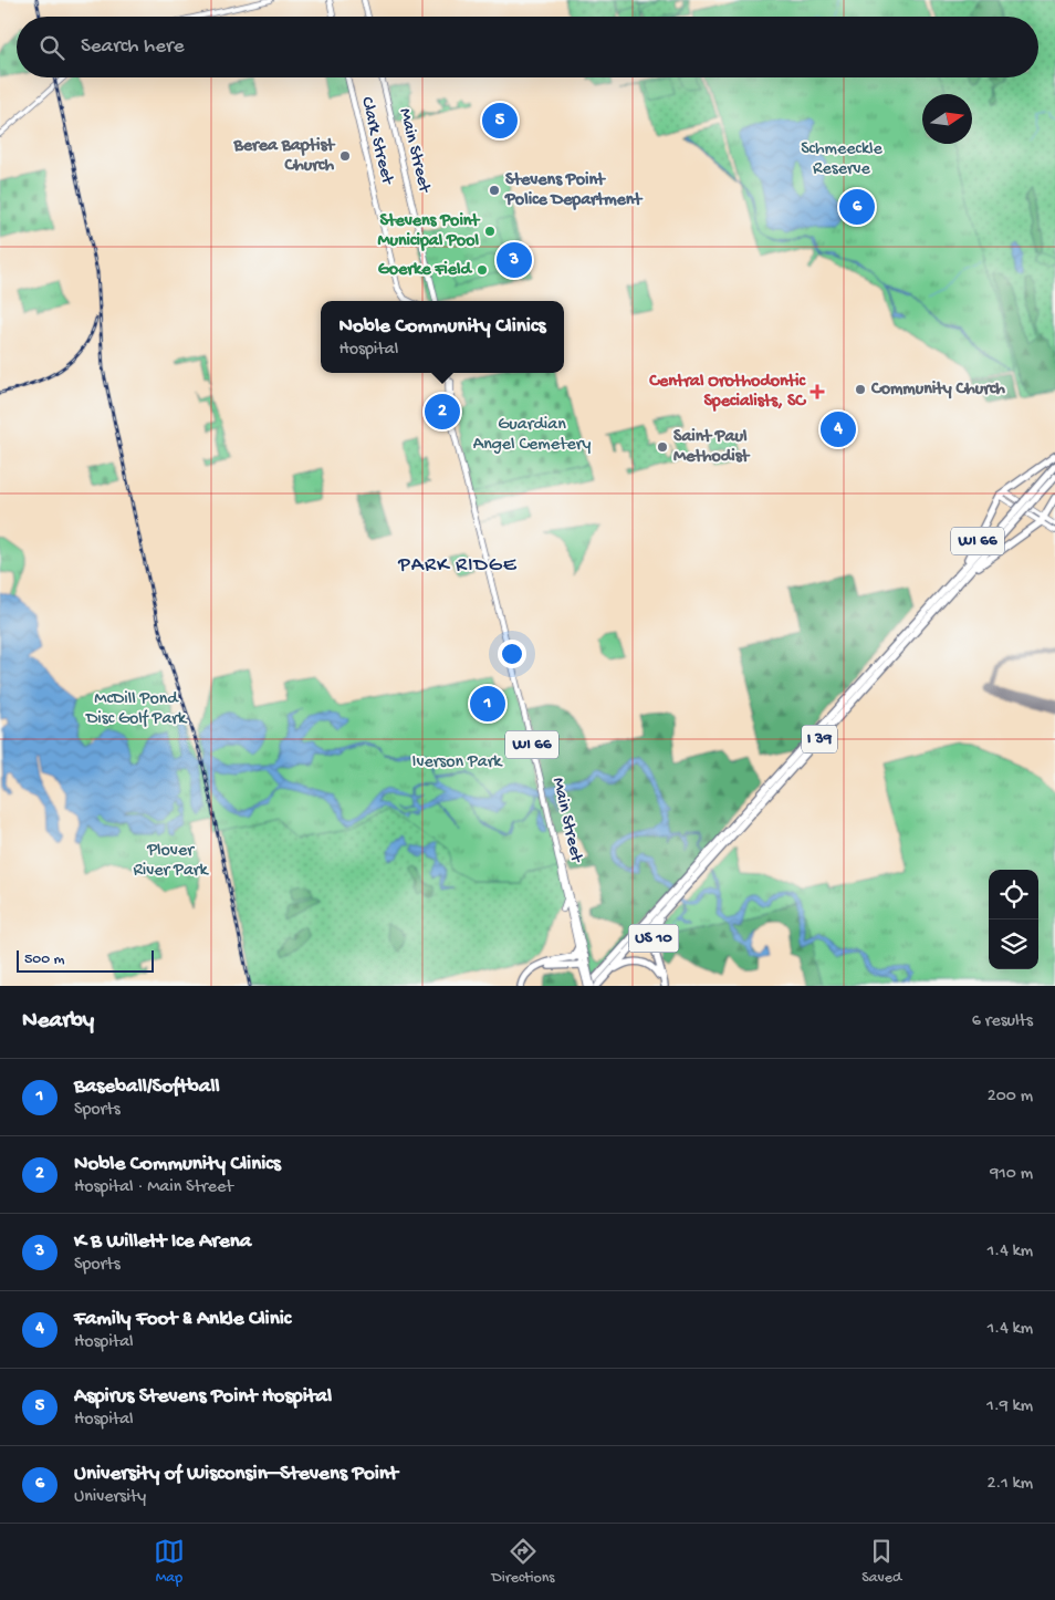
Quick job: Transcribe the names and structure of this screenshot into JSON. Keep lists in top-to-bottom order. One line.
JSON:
{"streets":{"highway":["Main Street","WI 66","I 39","US 10"],"main road":["Clark Street"]},"crossings":[["Main Street","US 10"],["WI 66","I 39"],["I 39","US 10"]],"districts":["PARK RIDGE"],"parks":["Schmeeckle Reserve","Guardian Angel Cemetery","McDill Pond Disc Golf Park","Iverson Park","Plover River Park"],"places":{"other":["Berea Baptist Church","Stevens Point Police Department","Stevens Point Municipal Pool","Goerke Field","Community Church","Saint Paul Methodist"],"health":["Central Orothodontic Specialists, SC"]},"scale_bar":"500 m","north":"right","page":{"search":"Search here","pins":["5","6","3","2","4","1"],"popup":["Noble Community Clinics","Hospital"],"scale":"500 m","heading":["Nearby","6 results"],"list":[{"mark":"1","name":"Baseball/Softball","note":"Sports","value":"200 m"},{"mark":"2","name":"Noble Community Clinics","note":"Hospital · Main Street","value":"910 m"},{"mark":"3","name":"K B Willett Ice Arena","note":"Sports","value":"1.4 km"},{"mark":"4","name":"Family Foot & Ankle Clinic","note":"Hospital","value":"1.4 km"},{"mark":"5","name":"Aspirus Stevens Point Hospital","note":"Hospital","value":"1.9 km"},{"mark":"6","name":"University of Wisconsin–Stevens Point","note":"University","value":"2.1 km"}],"nav":["Map","Directions","Saved"]}}
